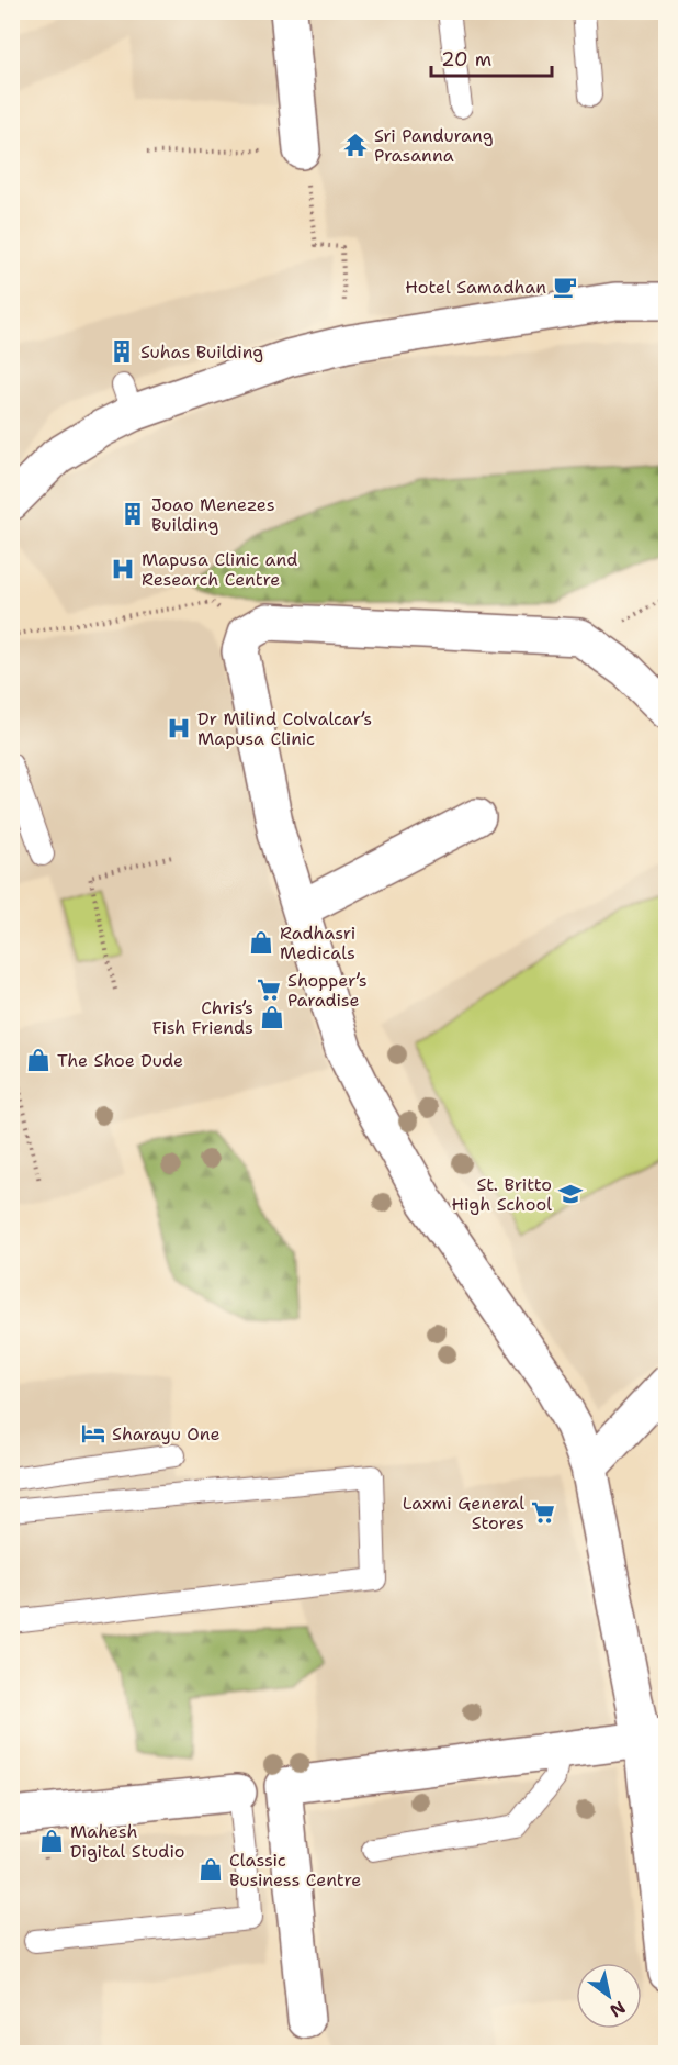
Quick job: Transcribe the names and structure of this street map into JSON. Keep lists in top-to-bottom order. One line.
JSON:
{"places":{"temple":["Sri Pandurang Prasanna"],"cafe":["Hotel Samadhan"],"building":["Suhas Building","Joao Menezes Building"],"hospital":["Mapusa Clinic and Research Centre","Dr Milind Colvalcar’s Mapusa Clinic"],"shop":["Radhasri Medicals","Chris’s Fish Friends","The Shoe Dude","Mahesh Digital Studio","Classic Business Centre"],"supermarket":["Shopper’s Paradise","Laxmi General Stores"],"school or university":["St. Britto High School"],"hotel":["Sharayu One"]},"scale_bar":"20 m","north":"bottom right"}
